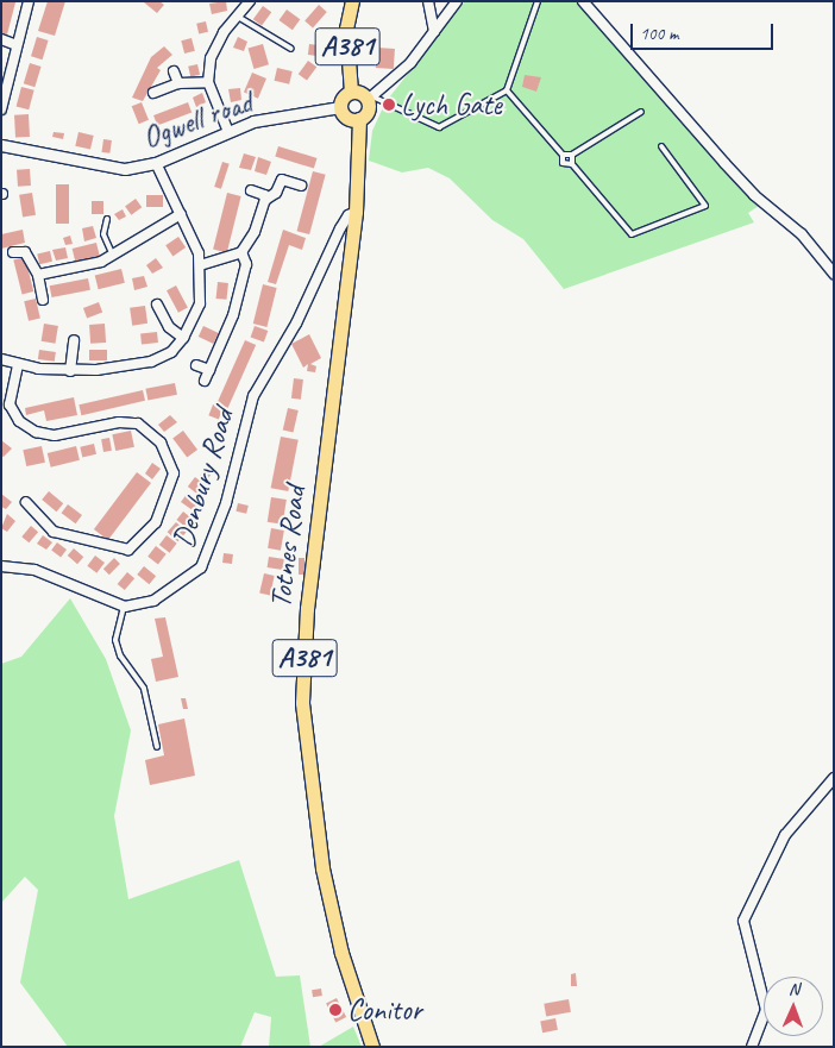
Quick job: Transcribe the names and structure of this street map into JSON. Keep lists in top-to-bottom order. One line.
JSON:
{"streets":{"main road":["A381","Totnes Road"],"street":["Ogwell road","Denbury Road"]},"crossings":[["A381","Ogwell road"],["A381","Totnes Road"],["Ogwell road","Totnes Road"],["Denbury Road","Totnes Road"]],"places":["Lych Gate","Conitor"],"scale_bar":"100 m","north":"top"}
